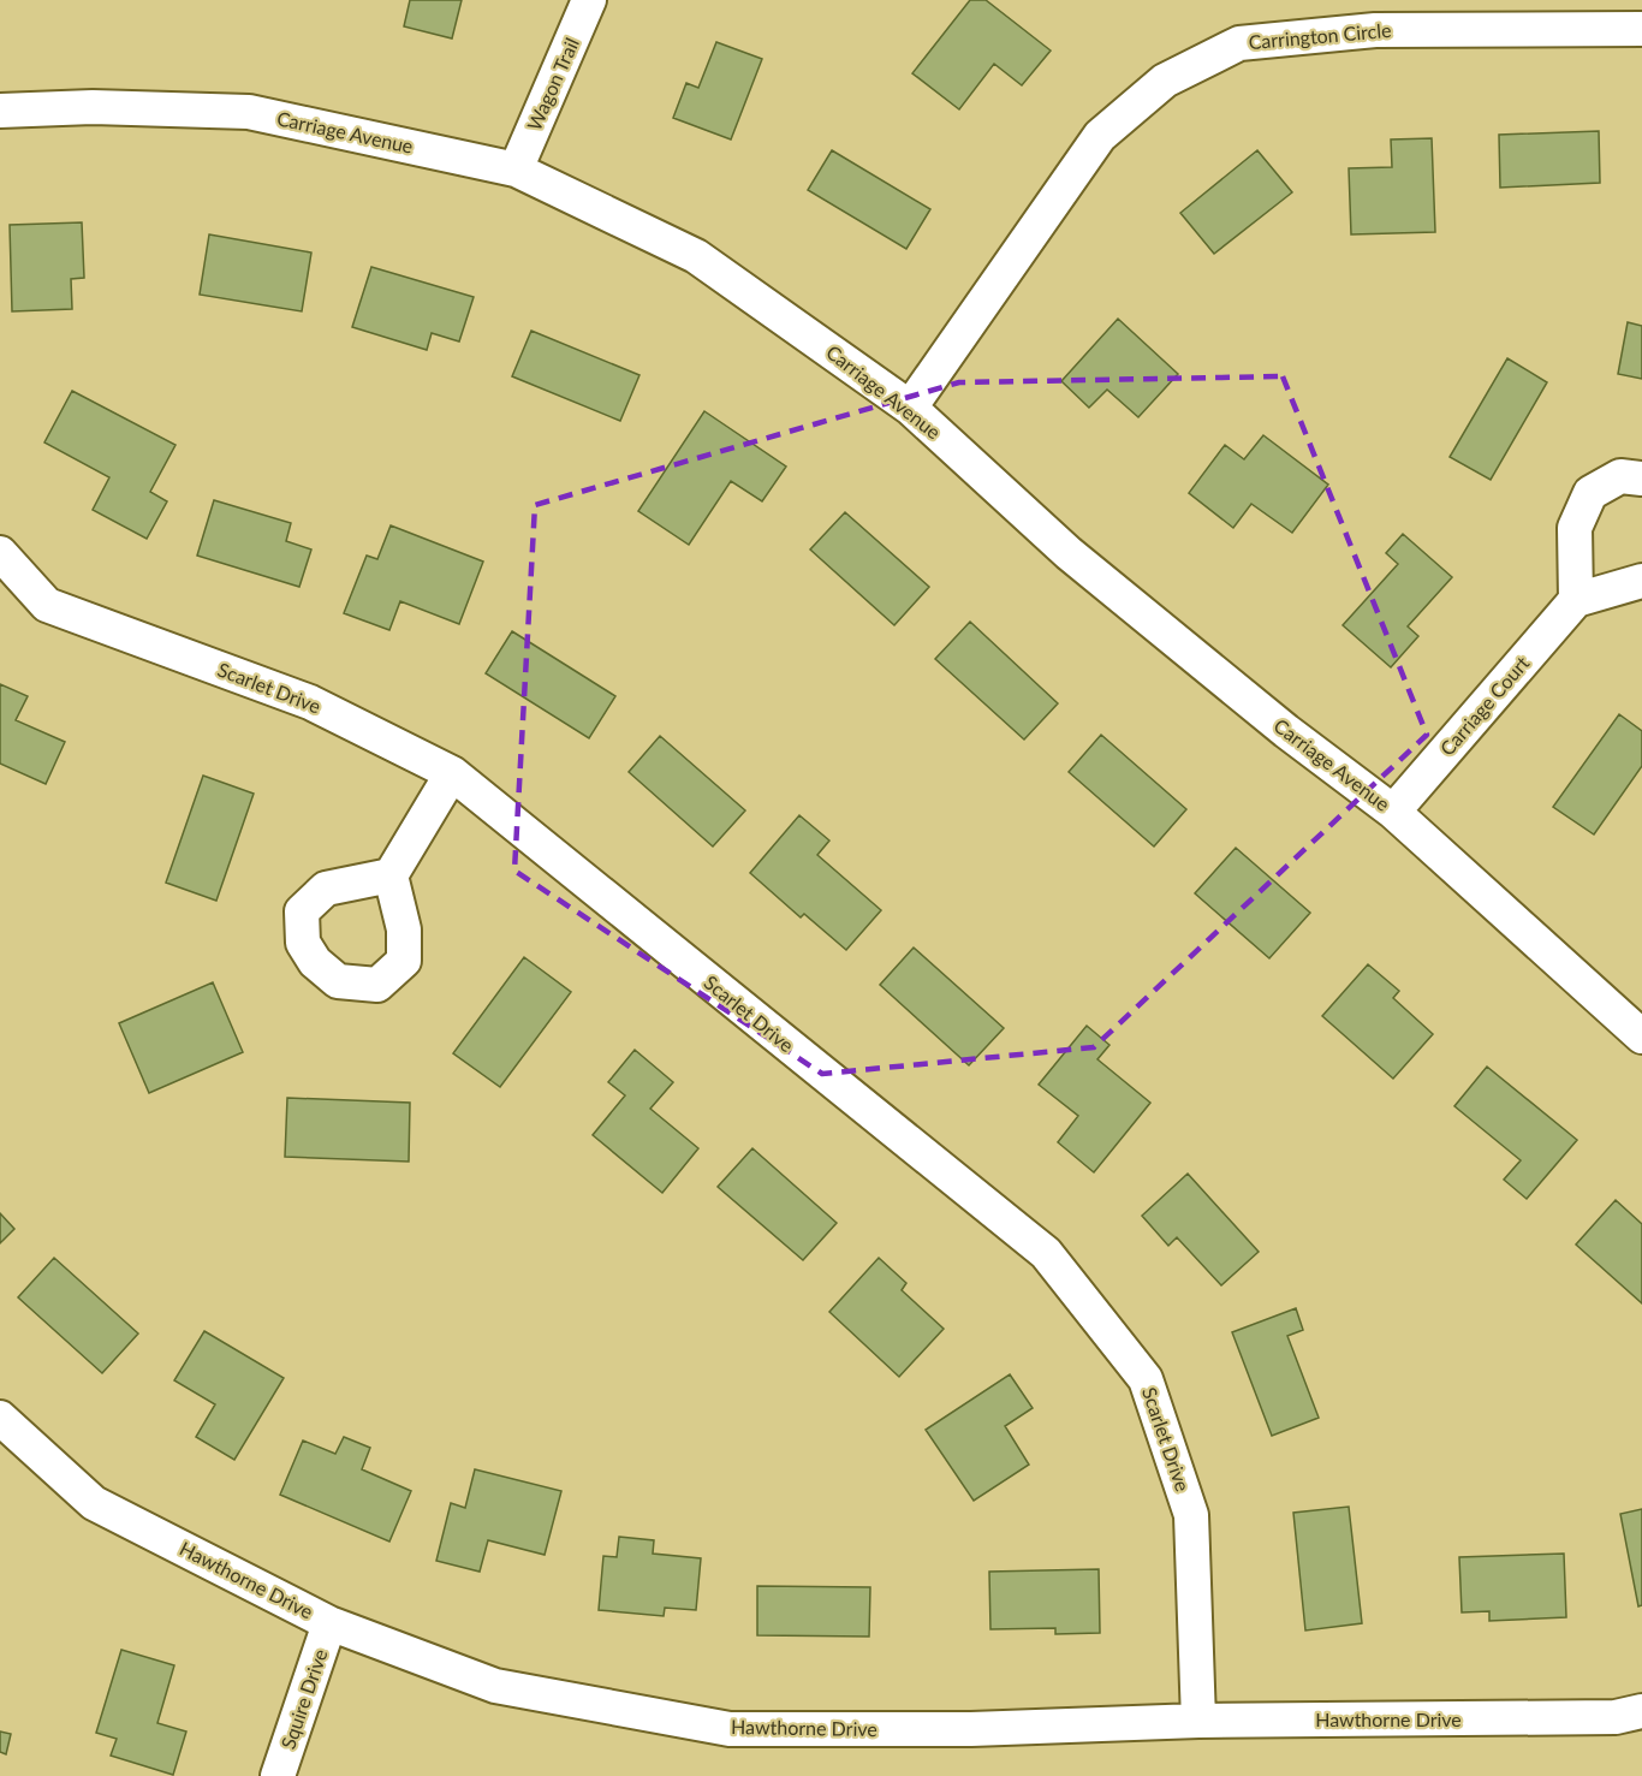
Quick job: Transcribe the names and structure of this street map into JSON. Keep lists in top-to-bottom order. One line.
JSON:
{"streets":{"street":["Carrington Circle","Wagon Trail","Carriage Avenue","Scarlet Drive","Carriage Court","Hawthorne Drive","Squire Drive"]},"crossings":[["Carrington Circle","Carriage Avenue"],["Wagon Trail","Carriage Avenue"],["Carriage Avenue","Carriage Court"],["Scarlet Drive","Hawthorne Drive"],["Hawthorne Drive","Squire Drive"]]}
